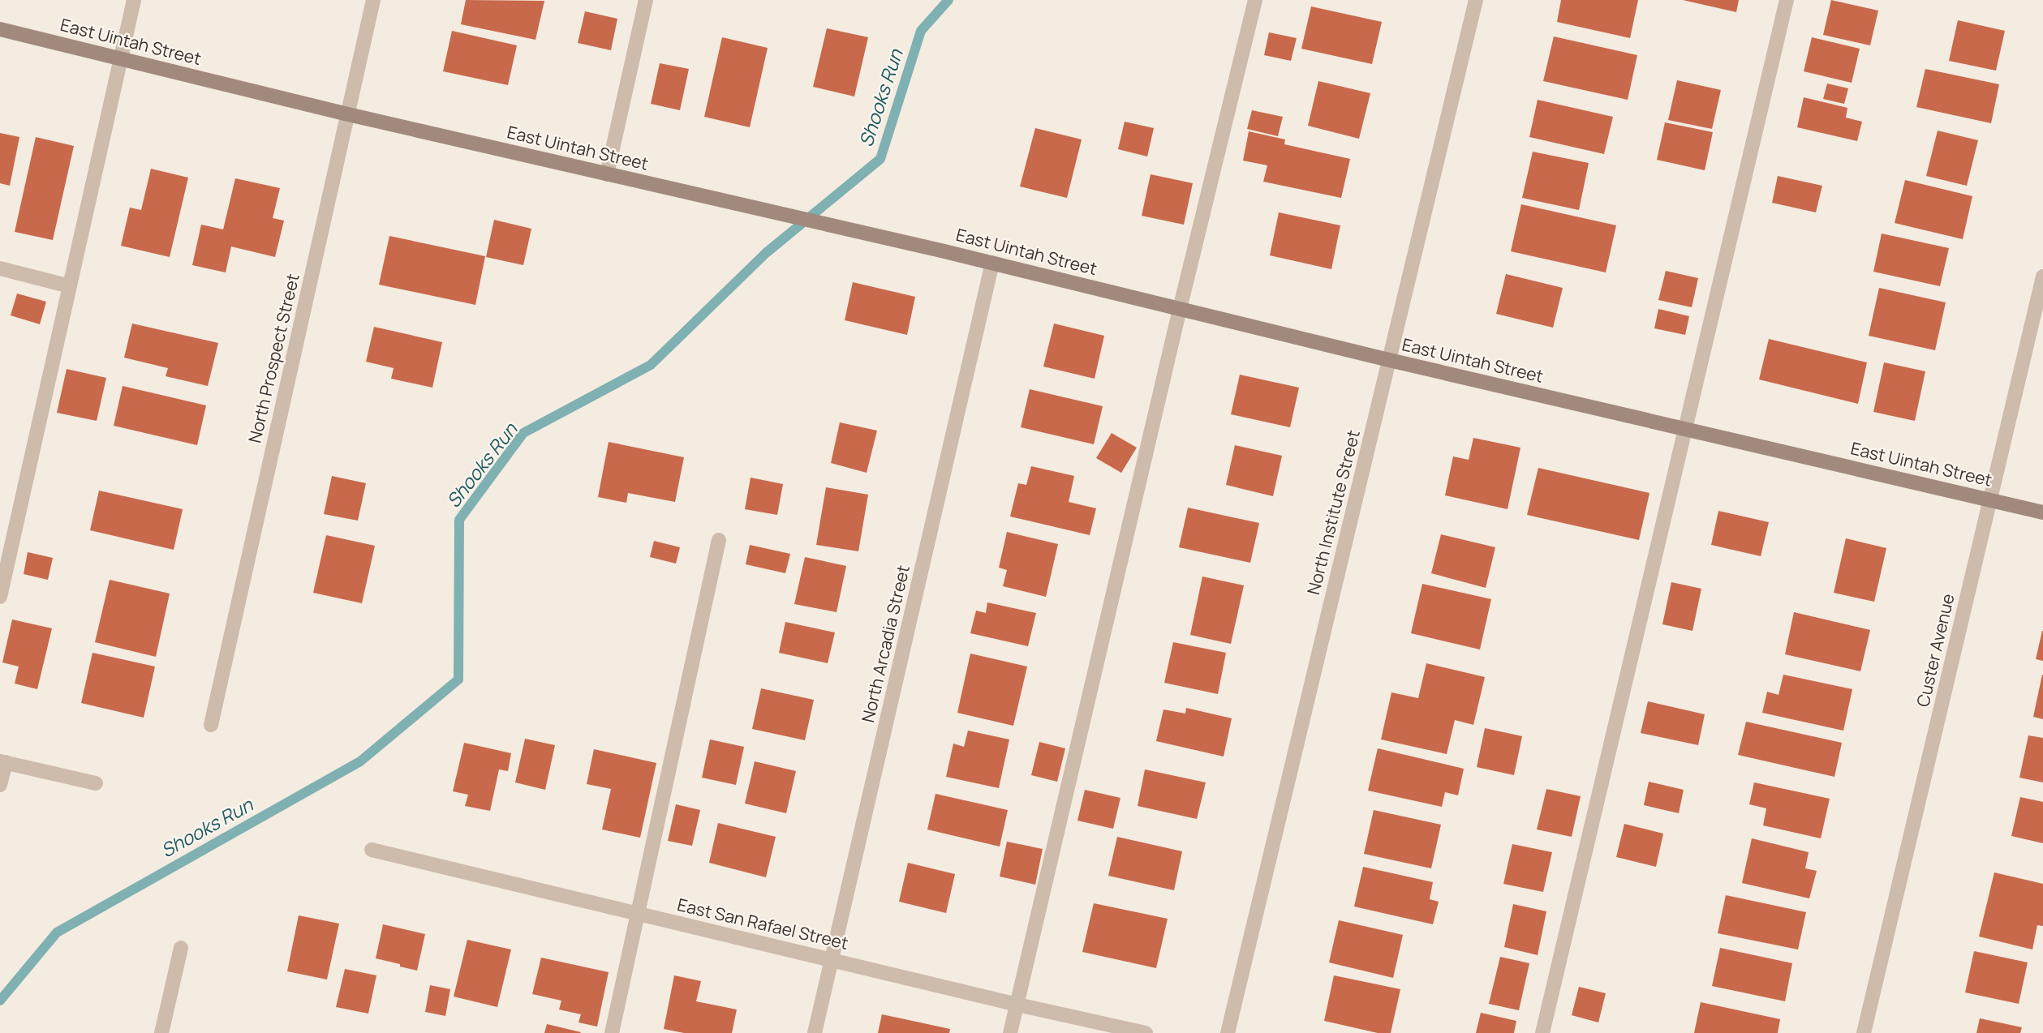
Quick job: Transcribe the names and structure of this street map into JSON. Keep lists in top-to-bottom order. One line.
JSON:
{"streets":{"main road":["East Uintah Street"],"street":["North Prospect Street","North Institute Street","North Arcadia Street","Custer Avenue","East San Rafael Street"]},"crossings":[["East Uintah Street","North Prospect Street"],["East Uintah Street","North Institute Street"],["East Uintah Street","North Arcadia Street"],["East Uintah Street","Custer Avenue"],["North Arcadia Street","East San Rafael Street"]],"water":["Shooks Run"]}
